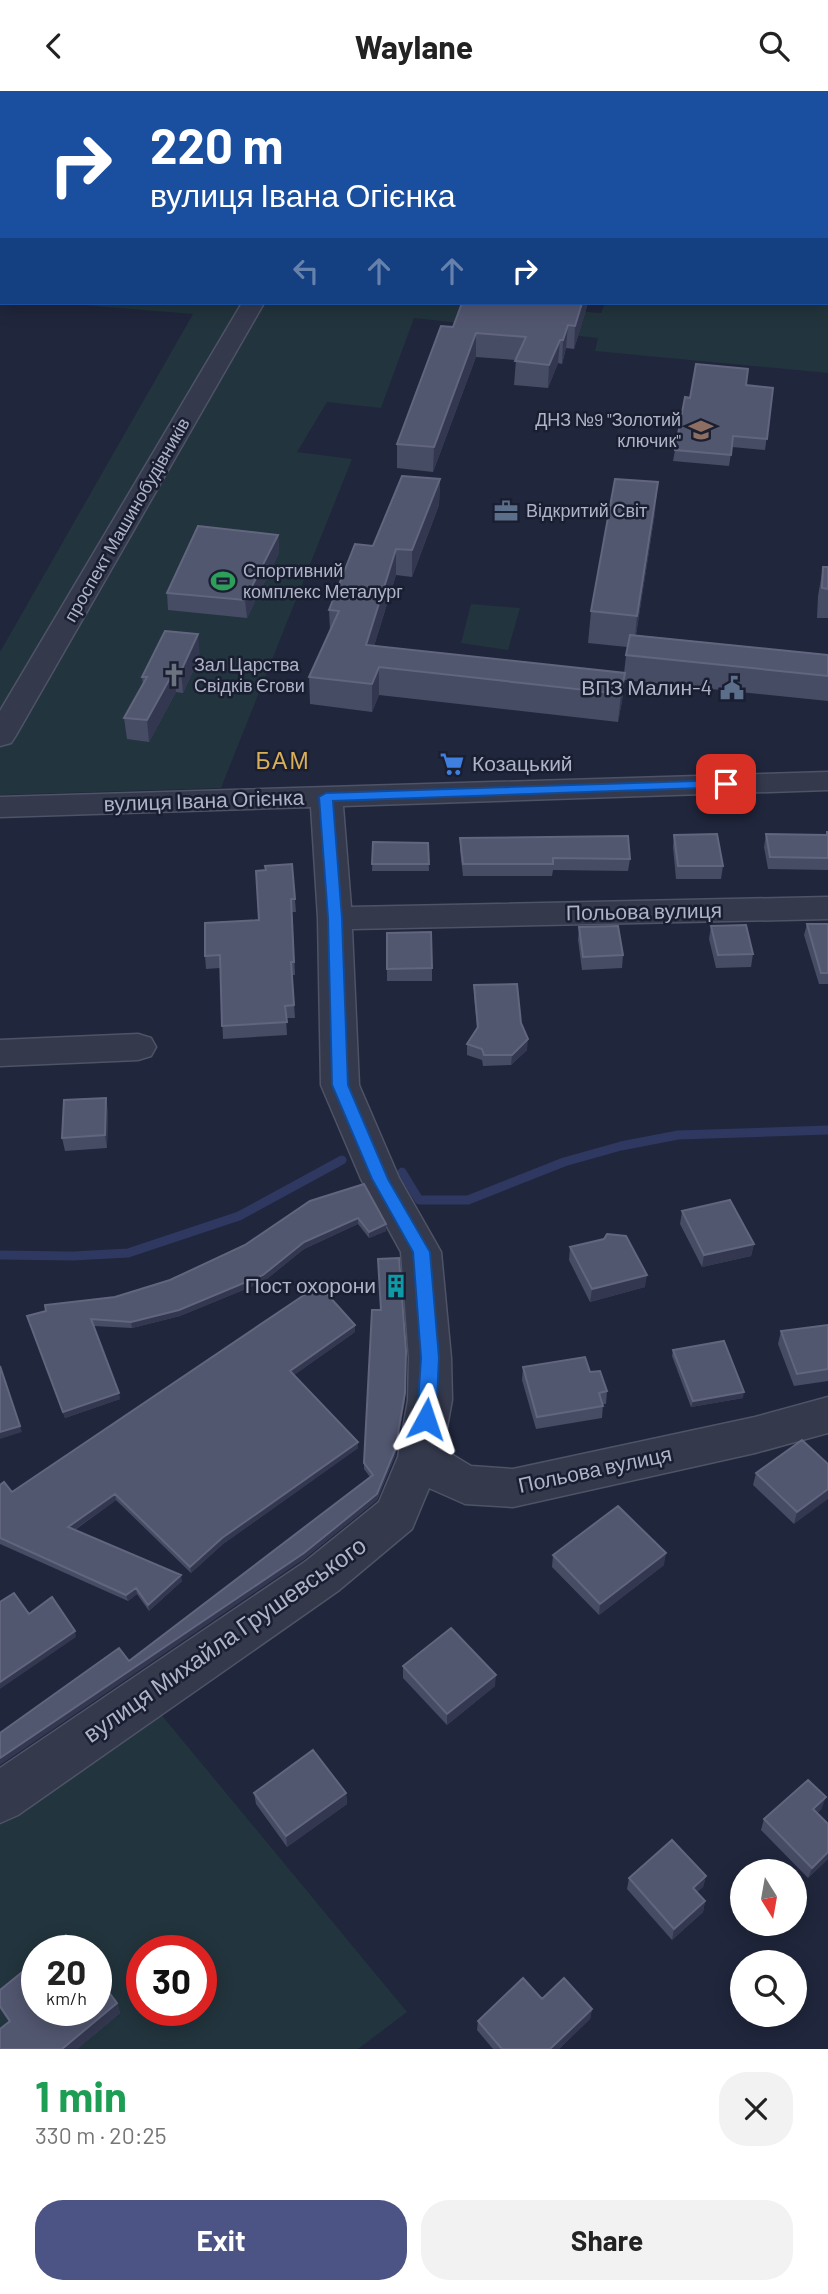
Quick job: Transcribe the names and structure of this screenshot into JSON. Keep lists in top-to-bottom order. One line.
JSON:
{"streets":{"street":["проспект Машинобудівників","вулиця Івана Огієнка","Польова вулиця","вулиця Михайла Грушевського"]},"crossings":[["Польова вулиця","вулиця Михайла Грушевського"]],"districts":["БАМ"],"places":{"school or university":["ДНЗ №9 \"Золотий ключик\""],"office":["Відкритий Світ"],"sports":["Спортивний комплекс Металург"],"church":["Зал Царства Свідків Єгови"],"public building":["ВПЗ Малин-4"],"supermarket":["Козацький"],"building":["Пост охорони"]},"north":"bottom","page":{"header":"Waylane","turn":["220 m","вулиця Івана Огієнка"],"speed":"20 km/h","limit":"30","heading":["1 min","330 m · 20:25"],"buttons":["Exit","Share"]}}
